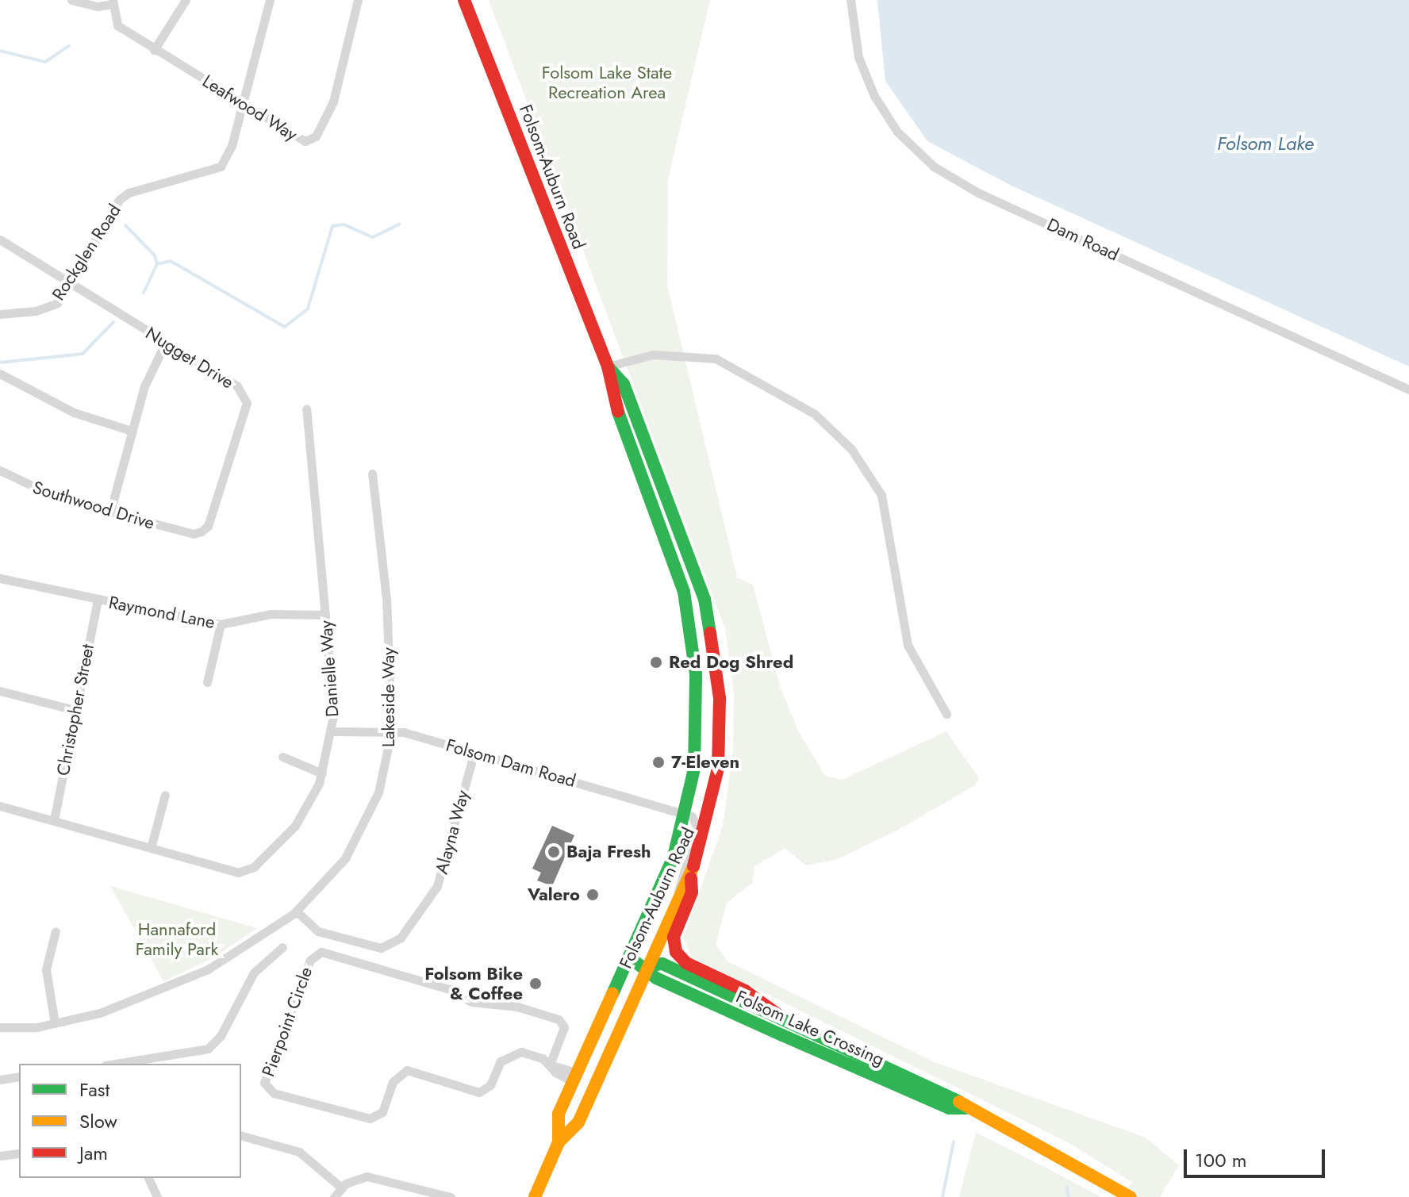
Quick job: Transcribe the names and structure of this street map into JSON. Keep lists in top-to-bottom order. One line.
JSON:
{"streets":{"main road":["Folsom-Auburn Road","Folsom Lake Crossing"],"street":["Leafwood Way","Dam Road","Rockglen Road","Nugget Drive","Southwood Drive","Raymond Lane","Danielle Way","Lakeside Way","Christopher Street","Folsom Dam Road","Alayna Way","Pierpoint Circle"]},"crossings":[["Leafwood Way","Rockglen Road"],["Folsom-Auburn Road","Folsom Dam Road"],["Folsom-Auburn Road","Pierpoint Circle"],["Folsom-Auburn Road","Folsom Lake Crossing"],["Rockglen Road","Nugget Drive"],["Nugget Drive","Southwood Drive"],["Raymond Lane","Danielle Way"],["Raymond Lane","Christopher Street"],["Danielle Way","Christopher Street"],["Danielle Way","Folsom Dam Road"],["Lakeside Way","Folsom Dam Road"],["Lakeside Way","Alayna Way"],["Folsom Dam Road","Alayna Way"]],"water":["Folsom Lake"],"parks":["Folsom Lake State Recreation Area","Hannaford Family Park"],"places":["Red Dog Shred","7-Eleven","Baja Fresh","Valero","Folsom Bike & Coffee"],"legend":["Fast","Slow","Jam"],"scale_bar":"100 m"}
